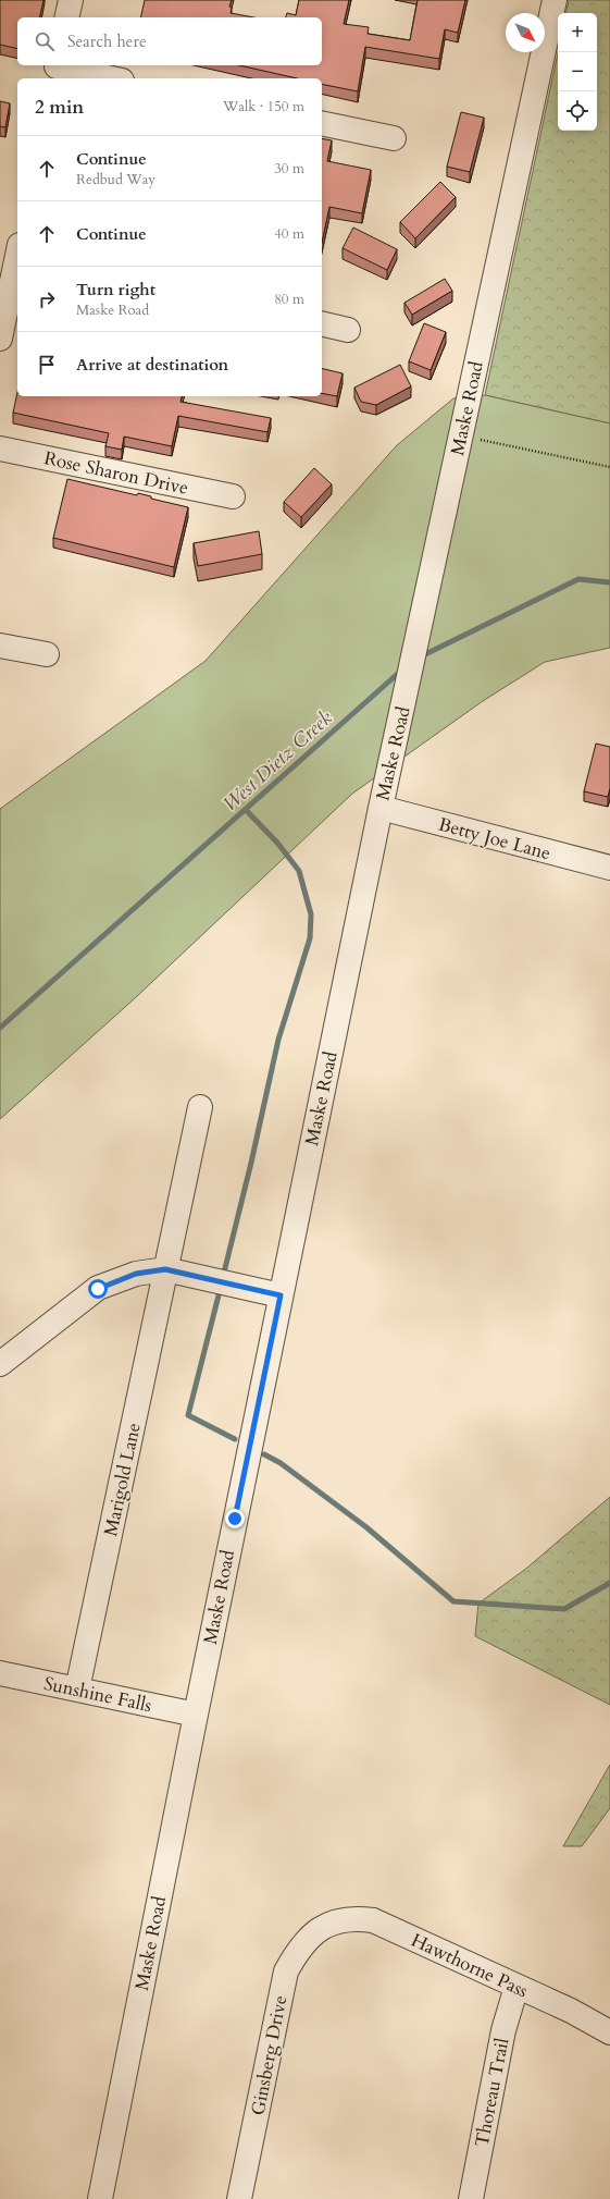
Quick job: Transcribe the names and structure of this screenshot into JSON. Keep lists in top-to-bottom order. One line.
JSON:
{"streets":{"street":["Maske Road","Rose Sharon Drive","Betty Joe Lane","Marigold Lane","Sunshine Falls","Hawthorne Pass","Ginsberg Drive","Thoreau Trail"]},"crossings":[["Maske Road","Betty Joe Lane"],["Maske Road","Sunshine Falls"],["Marigold Lane","Sunshine Falls"],["Hawthorne Pass","Ginsberg Drive"],["Hawthorne Pass","Thoreau Trail"]],"water":["West Dietz Creek"],"north":"bottom right","page":{"map_buttons":["+","−"],"search":"Search here","heading":["2 min","Walk · 150 m"],"list":[["Continue","Redbud Way","30 m"],["Continue","40 m"],["Turn right","Maske Road","80 m"],"Arrive at destination"]}}
